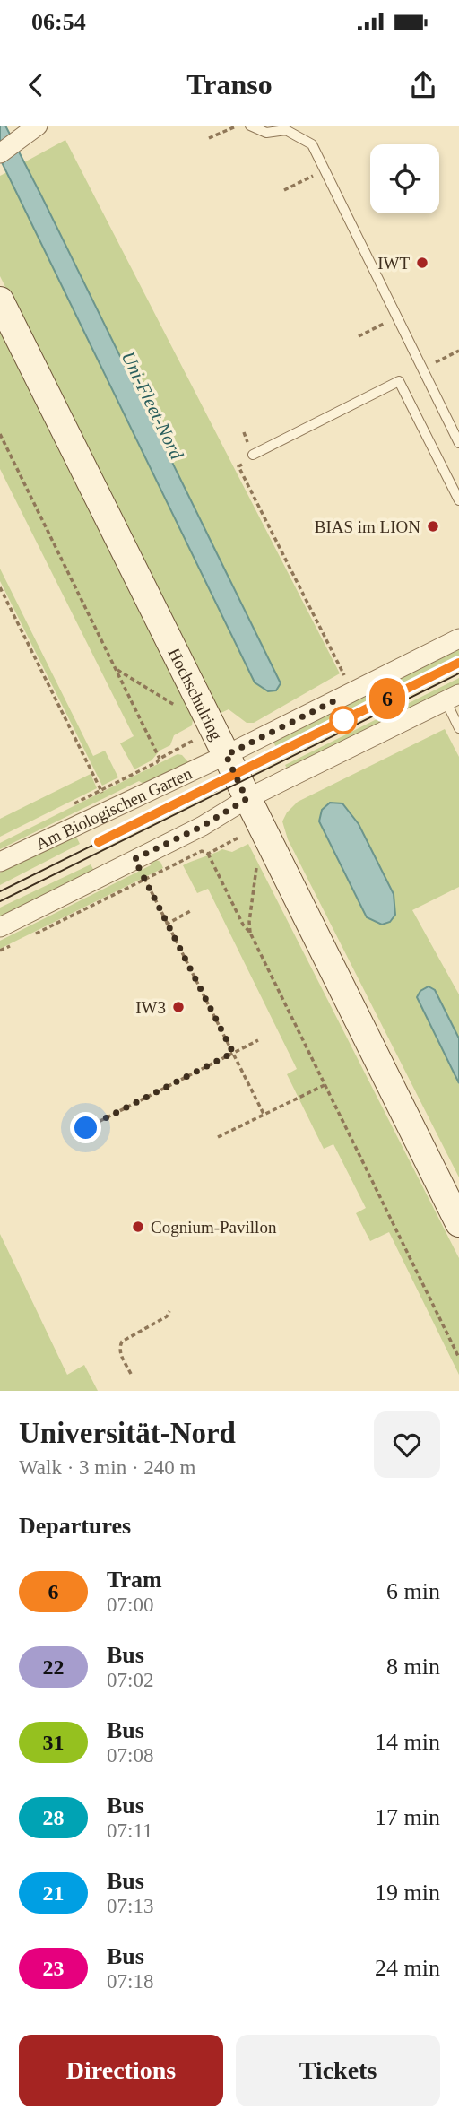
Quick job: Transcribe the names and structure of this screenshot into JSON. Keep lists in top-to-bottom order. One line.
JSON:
{"streets":{"street":["Hochschulring","Am Biologischen Garten"]},"crossings":[["Hochschulring","Am Biologischen Garten"]],"water":["Uni-Fleet-Nord"],"places":["IWT","BIAS im LION","IW3","Cognium-Pavillon"],"lines":["tram line 6"],"page":{"status":"06:54","header":"Transo","on_map":"6","heading":[["Universität-Nord","Walk · 3 min · 240 m"],"Departures"],"list":[{"mark":"6","name":"Tram","note":"07:00","value":"6 min"},{"mark":"22","name":"Bus","note":"07:02","value":"8 min"},{"mark":"31","name":"Bus","note":"07:08","value":"14 min"},{"mark":"28","name":"Bus","note":"07:11","value":"17 min"},{"mark":"21","name":"Bus","note":"07:13","value":"19 min"},{"mark":"23","name":"Bus","note":"07:18","value":"24 min"}],"buttons":["Directions","Tickets"]}}
